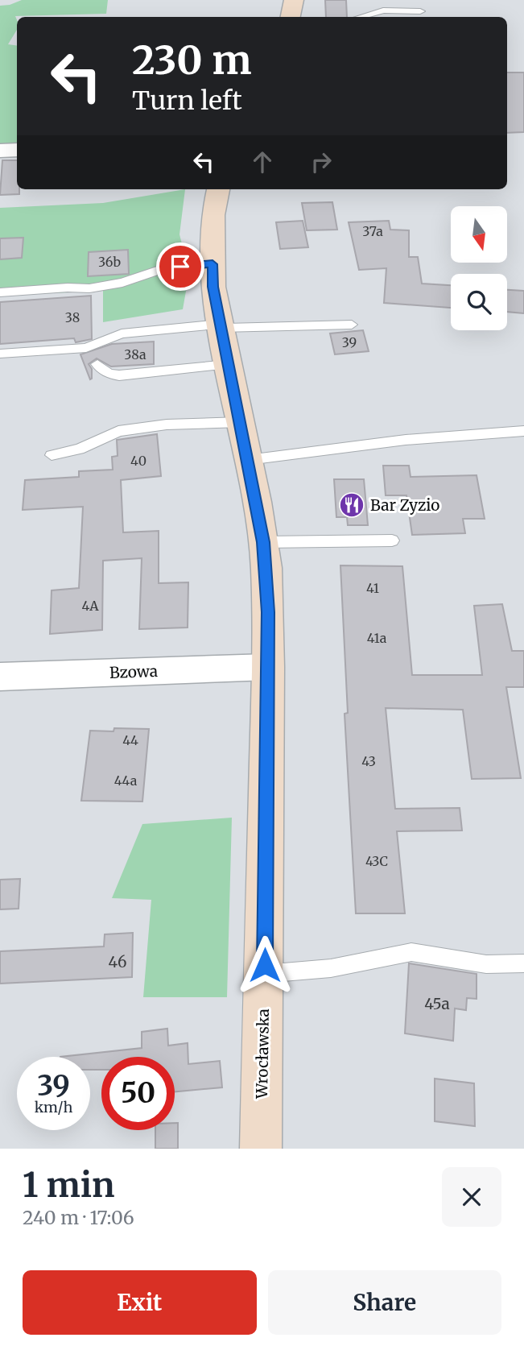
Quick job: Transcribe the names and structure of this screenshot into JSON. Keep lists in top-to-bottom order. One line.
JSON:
{"streets":{"main road":["Wrocławska"],"street":["Bzowa"]},"crossings":[["Bzowa","Wrocławska"]],"places":{"restaurant":["Bar Zyzio"]},"house_numbers":["37a","36b","38","39","38a","40","41","4A","41a","44","43","44a","43C","46","45a"],"north":"bottom","page":{"turn":["230 m","Turn left"],"speed":"39 km/h","limit":"50","heading":["1 min","240 m · 17:06"],"buttons":["Exit","Share"]}}
